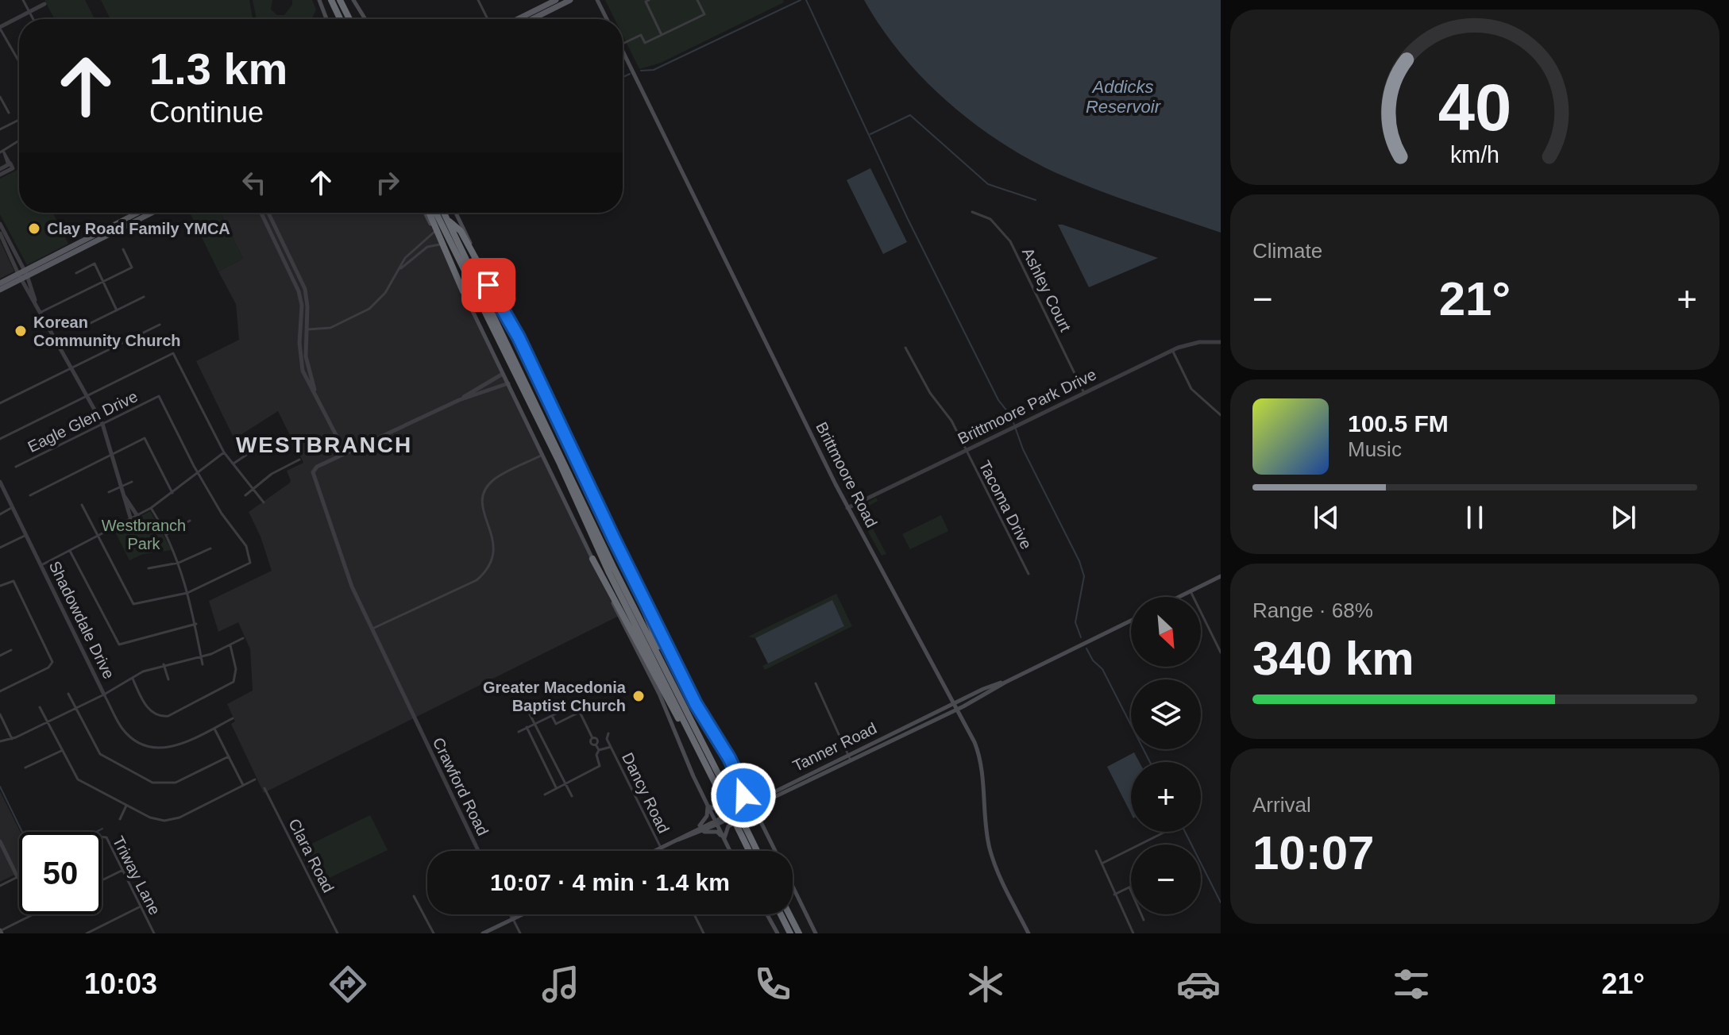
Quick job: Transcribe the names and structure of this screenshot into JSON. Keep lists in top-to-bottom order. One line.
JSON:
{"streets":{"main road":["Brittmoore Road","Tanner Road"],"street":["Ashley Court","Brittmoore Park Drive","Eagle Glen Drive","Tacoma Drive","Shadowdale Drive","Crawford Road","Dancy Road","Clara Road","Triway Lane"]},"crossings":[["Ashley Court","Brittmoore Park Drive"],["Brittmoore Park Drive","Brittmoore Road"],["Brittmoore Park Drive","Tacoma Drive"],["Brittmoore Road","Tanner Road"],["Tanner Road","Dancy Road"]],"districts":["WESTBRANCH"],"water":["Addicks Reservoir"],"parks":["Westbranch Park"],"places":["Clay Road Family YMCA","Korean Community Church","Greater Macedonia Baptist Church"],"north":"bottom right","page":{"turn":["1.3 km","Continue"],"tile":["Climate",["Range · 68%","340 km"],["Arrival","10:07"]],"heat":["−","21°","+"],"song":["100.5 FM","Music"],"map_buttons":["+","−"],"limit":"50","trip":"10:07 · 4 min · 1.4 km","tabs":["10:03","21°"],"gauge":["40","km/h"]}}
